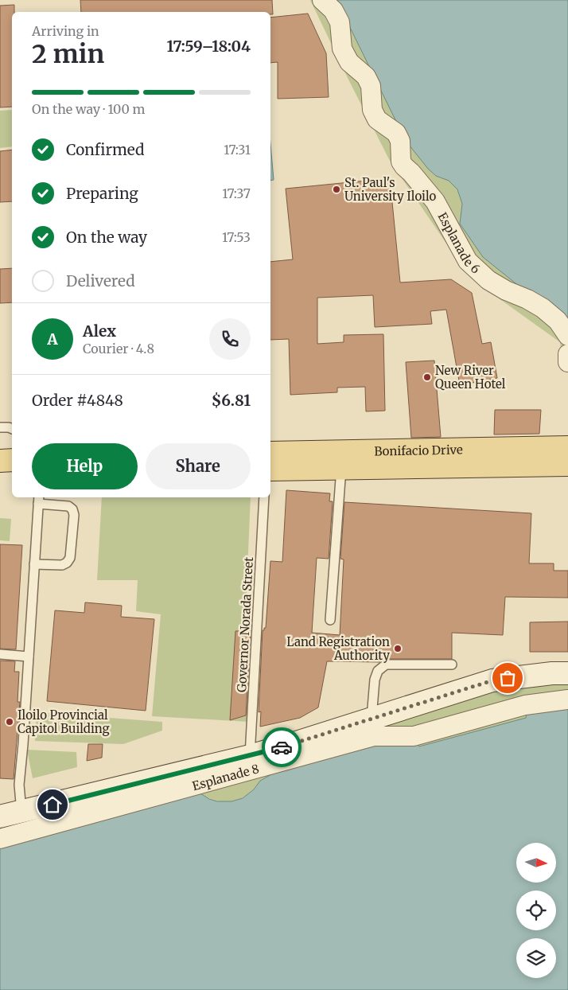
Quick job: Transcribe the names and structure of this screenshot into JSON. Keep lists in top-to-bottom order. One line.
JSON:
{"streets":{"main road":["Bonifacio Drive"],"street":["Esplanade 6","Esplanade 8"],"lane":["Governor Norada Street"]},"places":["St. Paul's University Iloilo","New River Queen Hotel","Land Registration Authority","Iloilo Provincial Capitol Building"],"north":"right","page":{"heading":["2 min","Arriving in","17:59–18:04"],"panel":["Alex","Courier · 4.8","Order #4848","$6.81"],"bar":"On the way · 100 m","list":[["Confirmed","17:31"],["Preparing","17:37"],["On the way","17:53"],"Delivered"],"round":"A","buttons":["Help","Share"]}}
